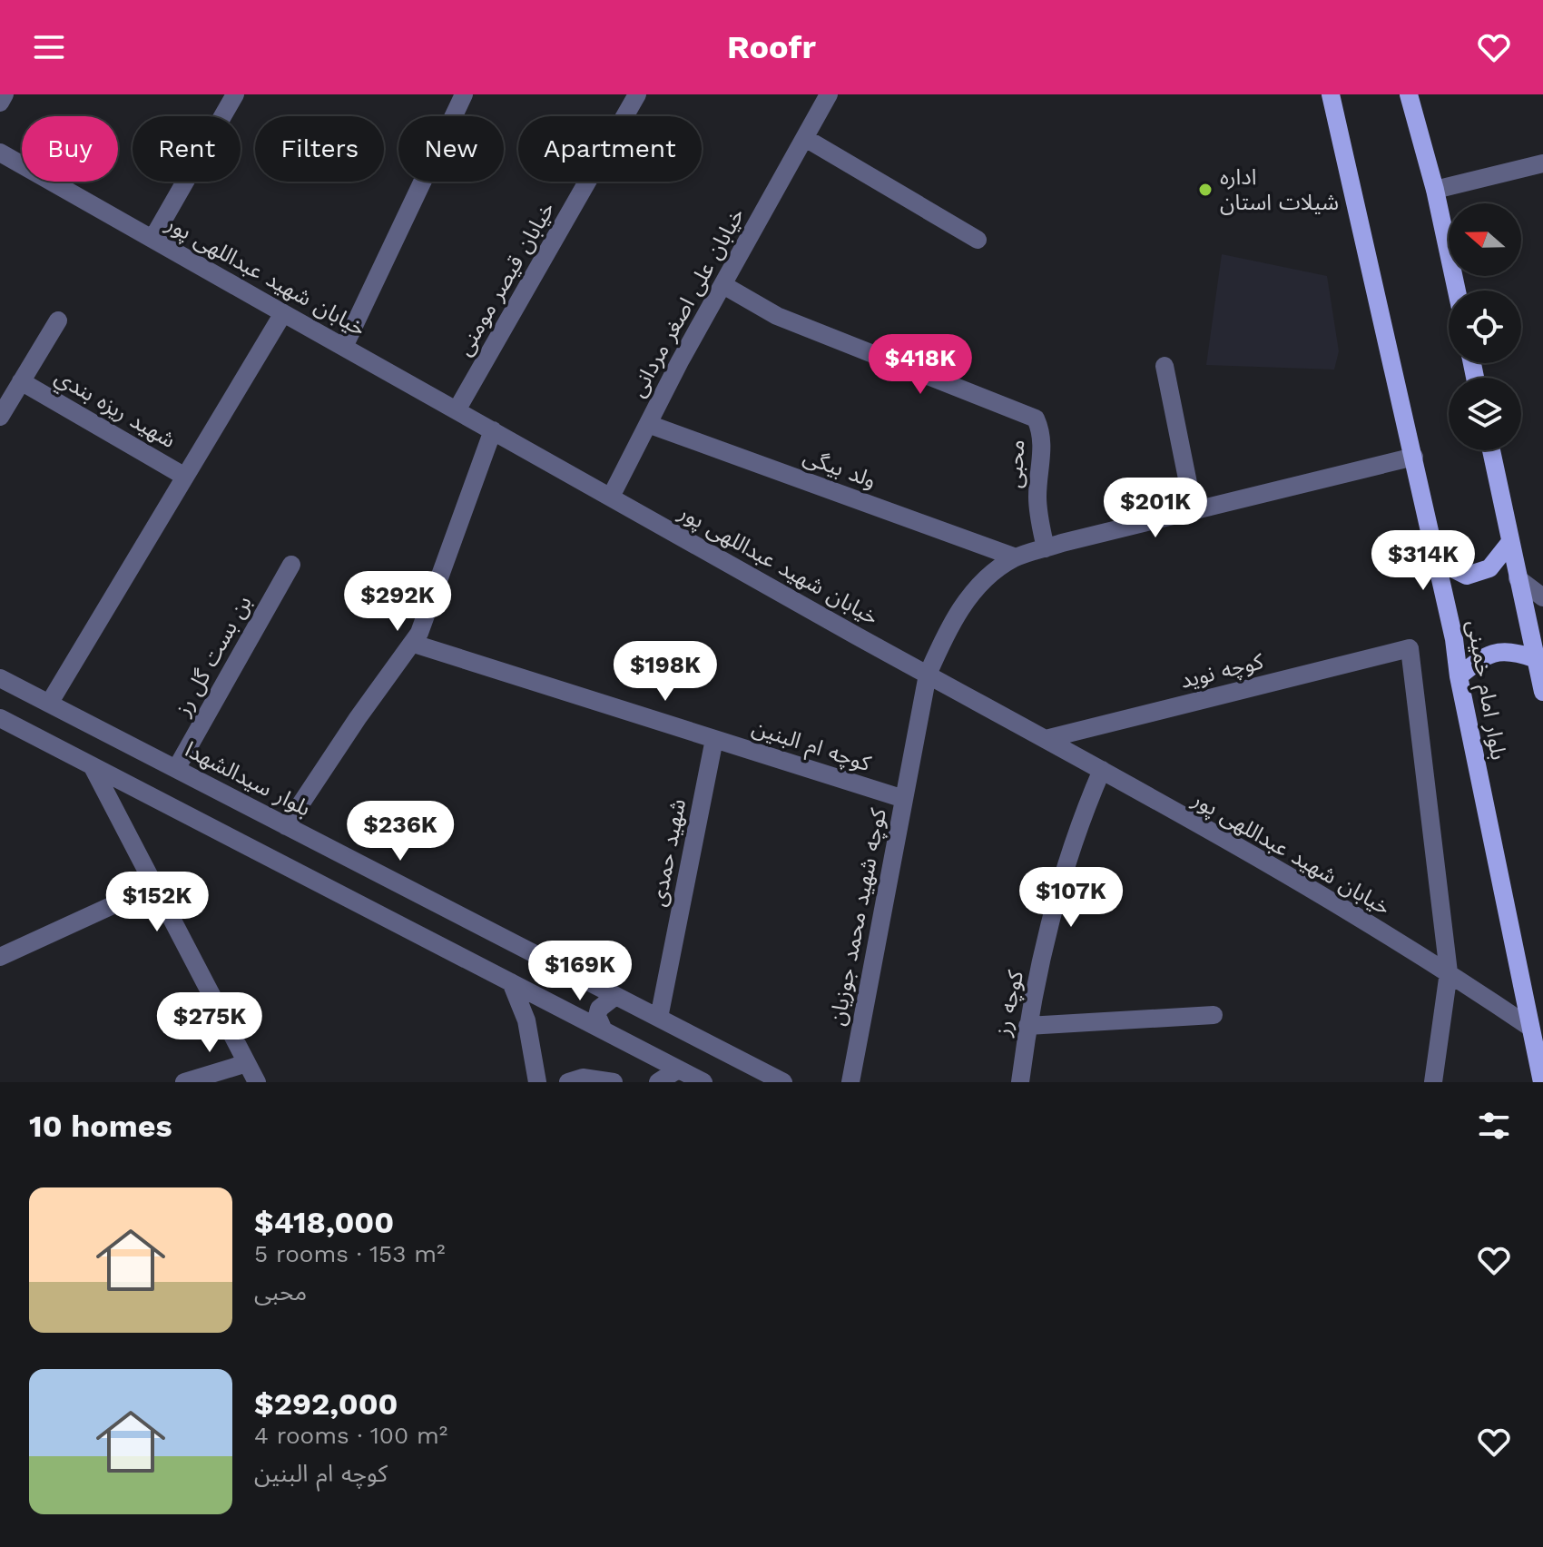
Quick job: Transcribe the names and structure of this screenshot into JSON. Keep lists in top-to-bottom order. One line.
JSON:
{"streets":{"main road":["بلوار امام خمینی"],"street":["خیابان شهید عبداللهی پور","خیابان قیصر مومنی","خیابان علی اصغر مردانی","شهيد ريزه بندي","محبی","ولد بیگی","بن بست گل رز","کوچه نوید","کوچه ام البنین","بلوار سیدالشهدا","شهید حمدی","کوچه شهید محمد جوزیان","کوچه رز"]},"crossings":[["خیابان شهید عبداللهی پور","خیابان قیصر مومنی"],["خیابان شهید عبداللهی پور","خیابان علی اصغر مردانی"],["خیابان شهید عبداللهی پور","کوچه نوید"],["خیابان شهید عبداللهی پور","بلوار امام خمینی"],["خیابان شهید عبداللهی پور","کوچه شهید محمد جوزیان"],["خیابان شهید عبداللهی پور","کوچه رز"],["خیابان علی اصغر مردانی","محبی"],["خیابان علی اصغر مردانی","ولد بیگی"],["محبی","کوچه شهید محمد جوزیان"],["ولد بیگی","کوچه شهید محمد جوزیان"],["بن بست گل رز","بلوار سیدالشهدا"],["بلوار امام خمینی","کوچه شهید محمد جوزیان"],["کوچه ام البنین","شهید حمدی"],["کوچه ام البنین","کوچه شهید محمد جوزیان"],["بلوار سیدالشهدا","شهید حمدی"]],"places":["اداره شیلات استان"],"north":"left","page":{"header":"Roofr","chip":["Buy","Rent","Filters","New","Apartment"],"price":["$418K","$201K","$314K","$292K","$198K","$236K","$107K","$152K","$169K","$275K"],"heading":"10 homes","list":[{"name":"$418,000","note":"5 rooms · 153 m² · محبی"},{"name":"$292,000","note":"4 rooms · 100 m² · کوچه ام البنین"}]}}
